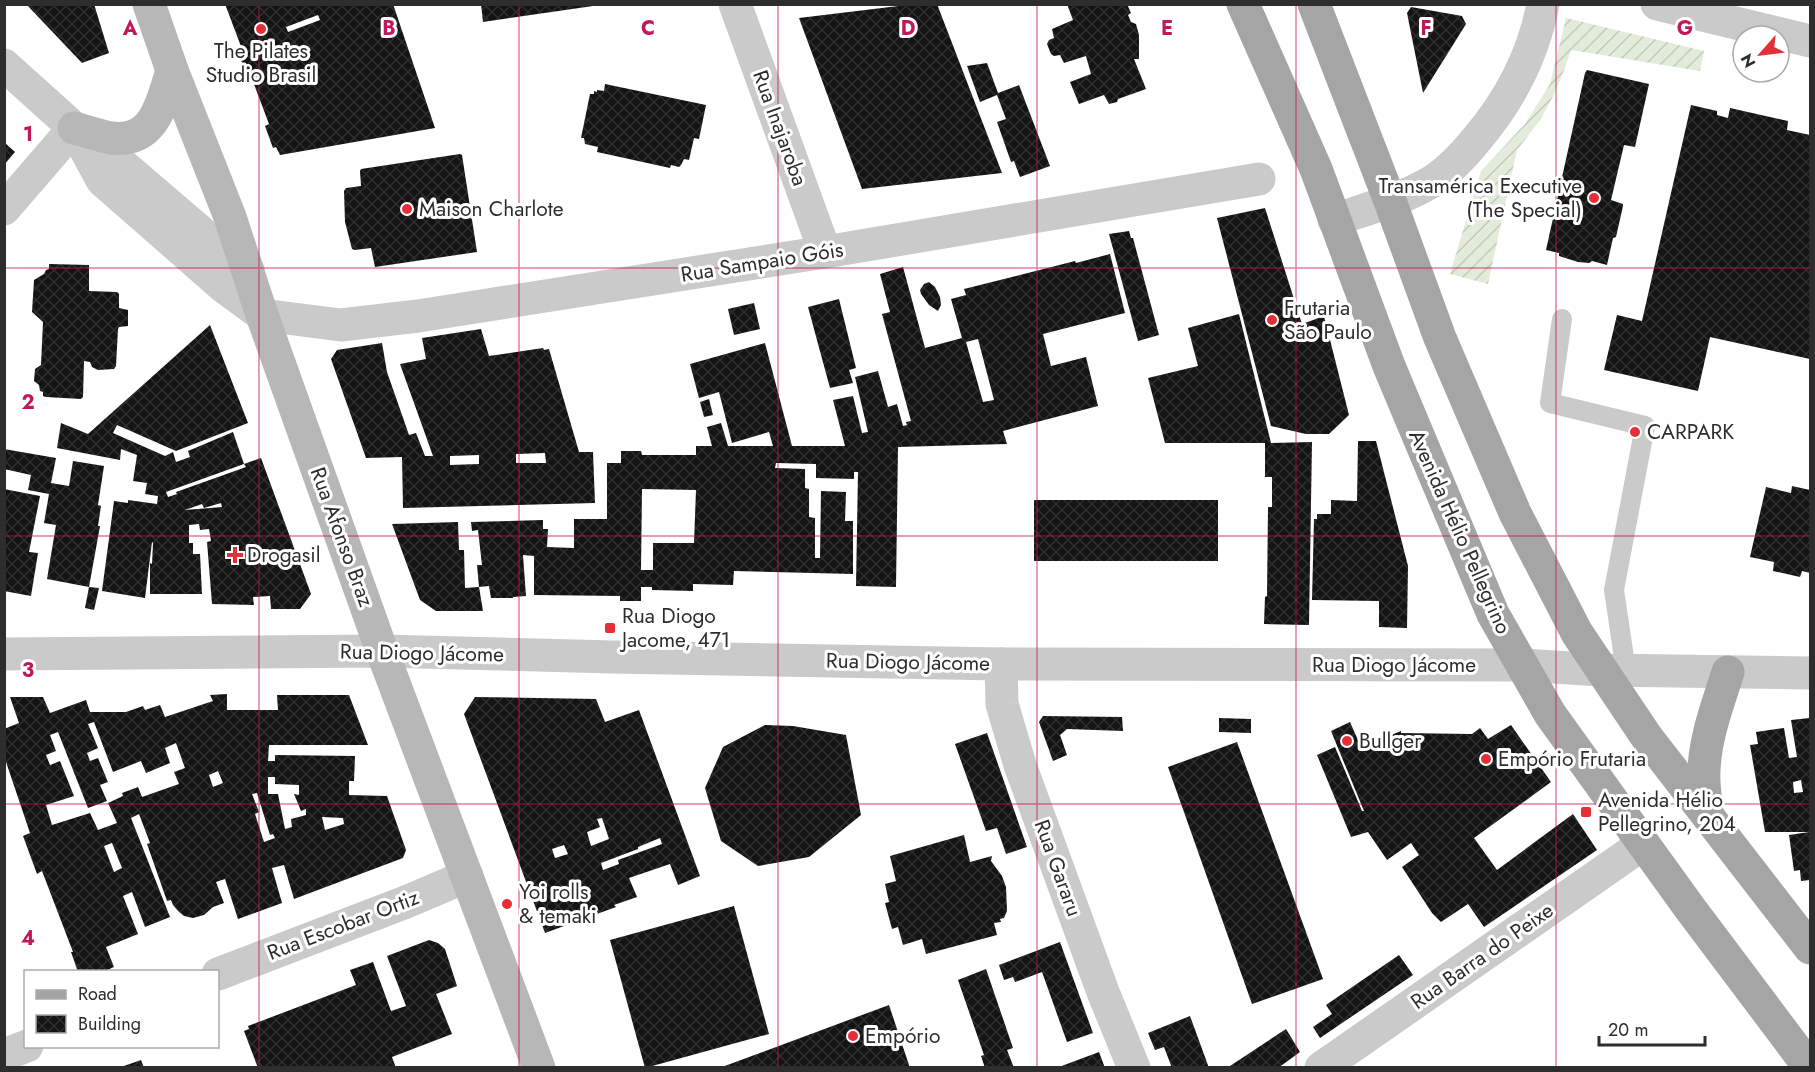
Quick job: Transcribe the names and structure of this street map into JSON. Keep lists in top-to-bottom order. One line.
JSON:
{"streets":{"main road":["Avenida Hélio Pellegrino"],"street":["Rua Inajaroba","Rua Sampaio Góis","Rua Afonso Braz","Rua Diogo Jácome","Rua Gararu","Rua Escobar Ortiz","Rua Barra do Peixe"]},"crossings":[["Rua Inajaroba","Rua Sampaio Góis"],["Rua Sampaio Góis","Rua Afonso Braz"],["Avenida Hélio Pellegrino","Rua Diogo Jácome"],["Avenida Hélio Pellegrino","Rua Barra do Peixe"],["Rua Afonso Braz","Rua Diogo Jácome"],["Rua Afonso Braz","Rua Escobar Ortiz"],["Rua Diogo Jácome","Rua Gararu"]],"places":{"other":["The Pilates Studio Brasil","Transamérica Executive (The Special)","Maison Charlote","Frutaria São Paulo","CARPARK","Bullger","Empório Frutaria","Yoi rolls & temaki","Empório"],"health":["Drogasil"],"transit":["Rua Diogo Jacome, 471","Avenida Hélio Pellegrino, 204"]},"legend":["Road","Building"],"scale_bar":"20 m","north":"bottom left","grid":{"columns":["A","B","C","D","E","F","G"],"rows":["1","2","3","4"]}}
